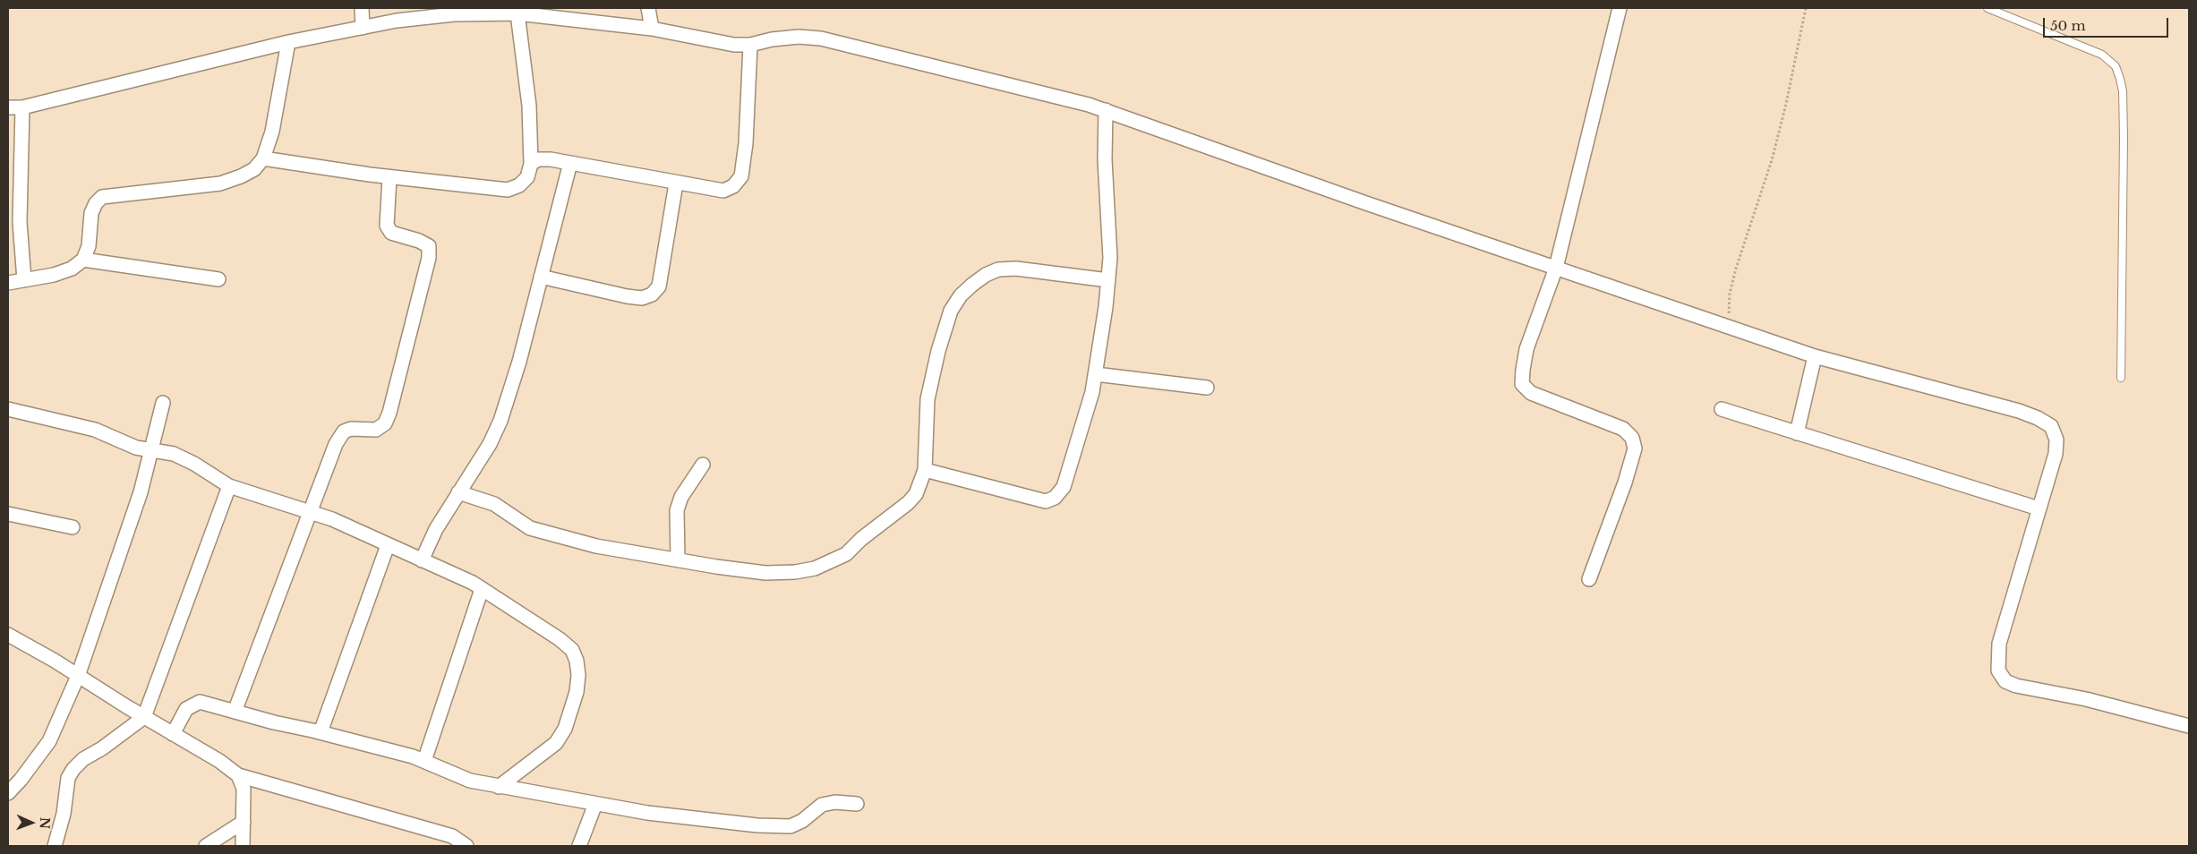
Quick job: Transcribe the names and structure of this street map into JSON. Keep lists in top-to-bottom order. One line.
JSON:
{"scale_bar":"50 m","north":"right"}
